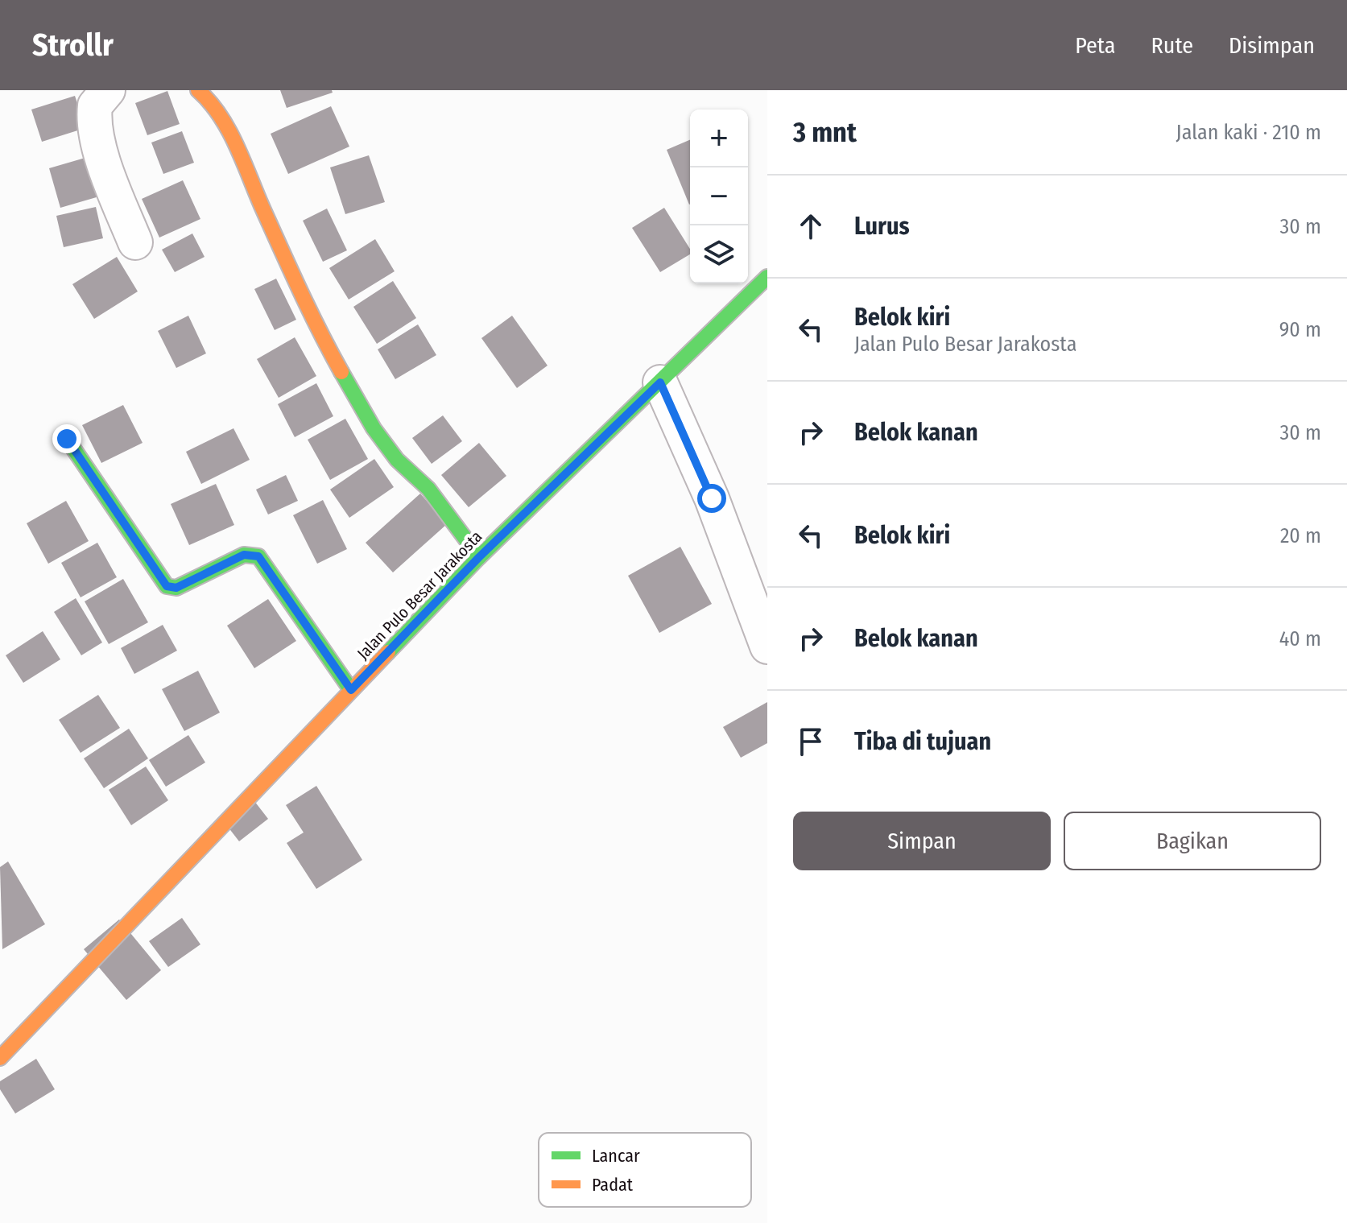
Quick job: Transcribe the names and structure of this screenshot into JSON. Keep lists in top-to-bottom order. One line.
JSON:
{"streets":{"street":["Jalan Pulo Besar Jarakosta"]},"legend":["Lancar","Padat"],"page":{"header":"Strollr","nav":["Peta","Rute","Disimpan"],"heading":["3 mnt","Jalan kaki · 210 m"],"map_buttons":["+","−"],"list":[["Lurus","30 m"],["Belok kiri","Jalan Pulo Besar Jarakosta","90 m"],["Belok kanan","30 m"],["Belok kiri","20 m"],["Belok kanan","40 m"],"Tiba di tujuan"],"buttons":["Simpan","Bagikan"]}}
